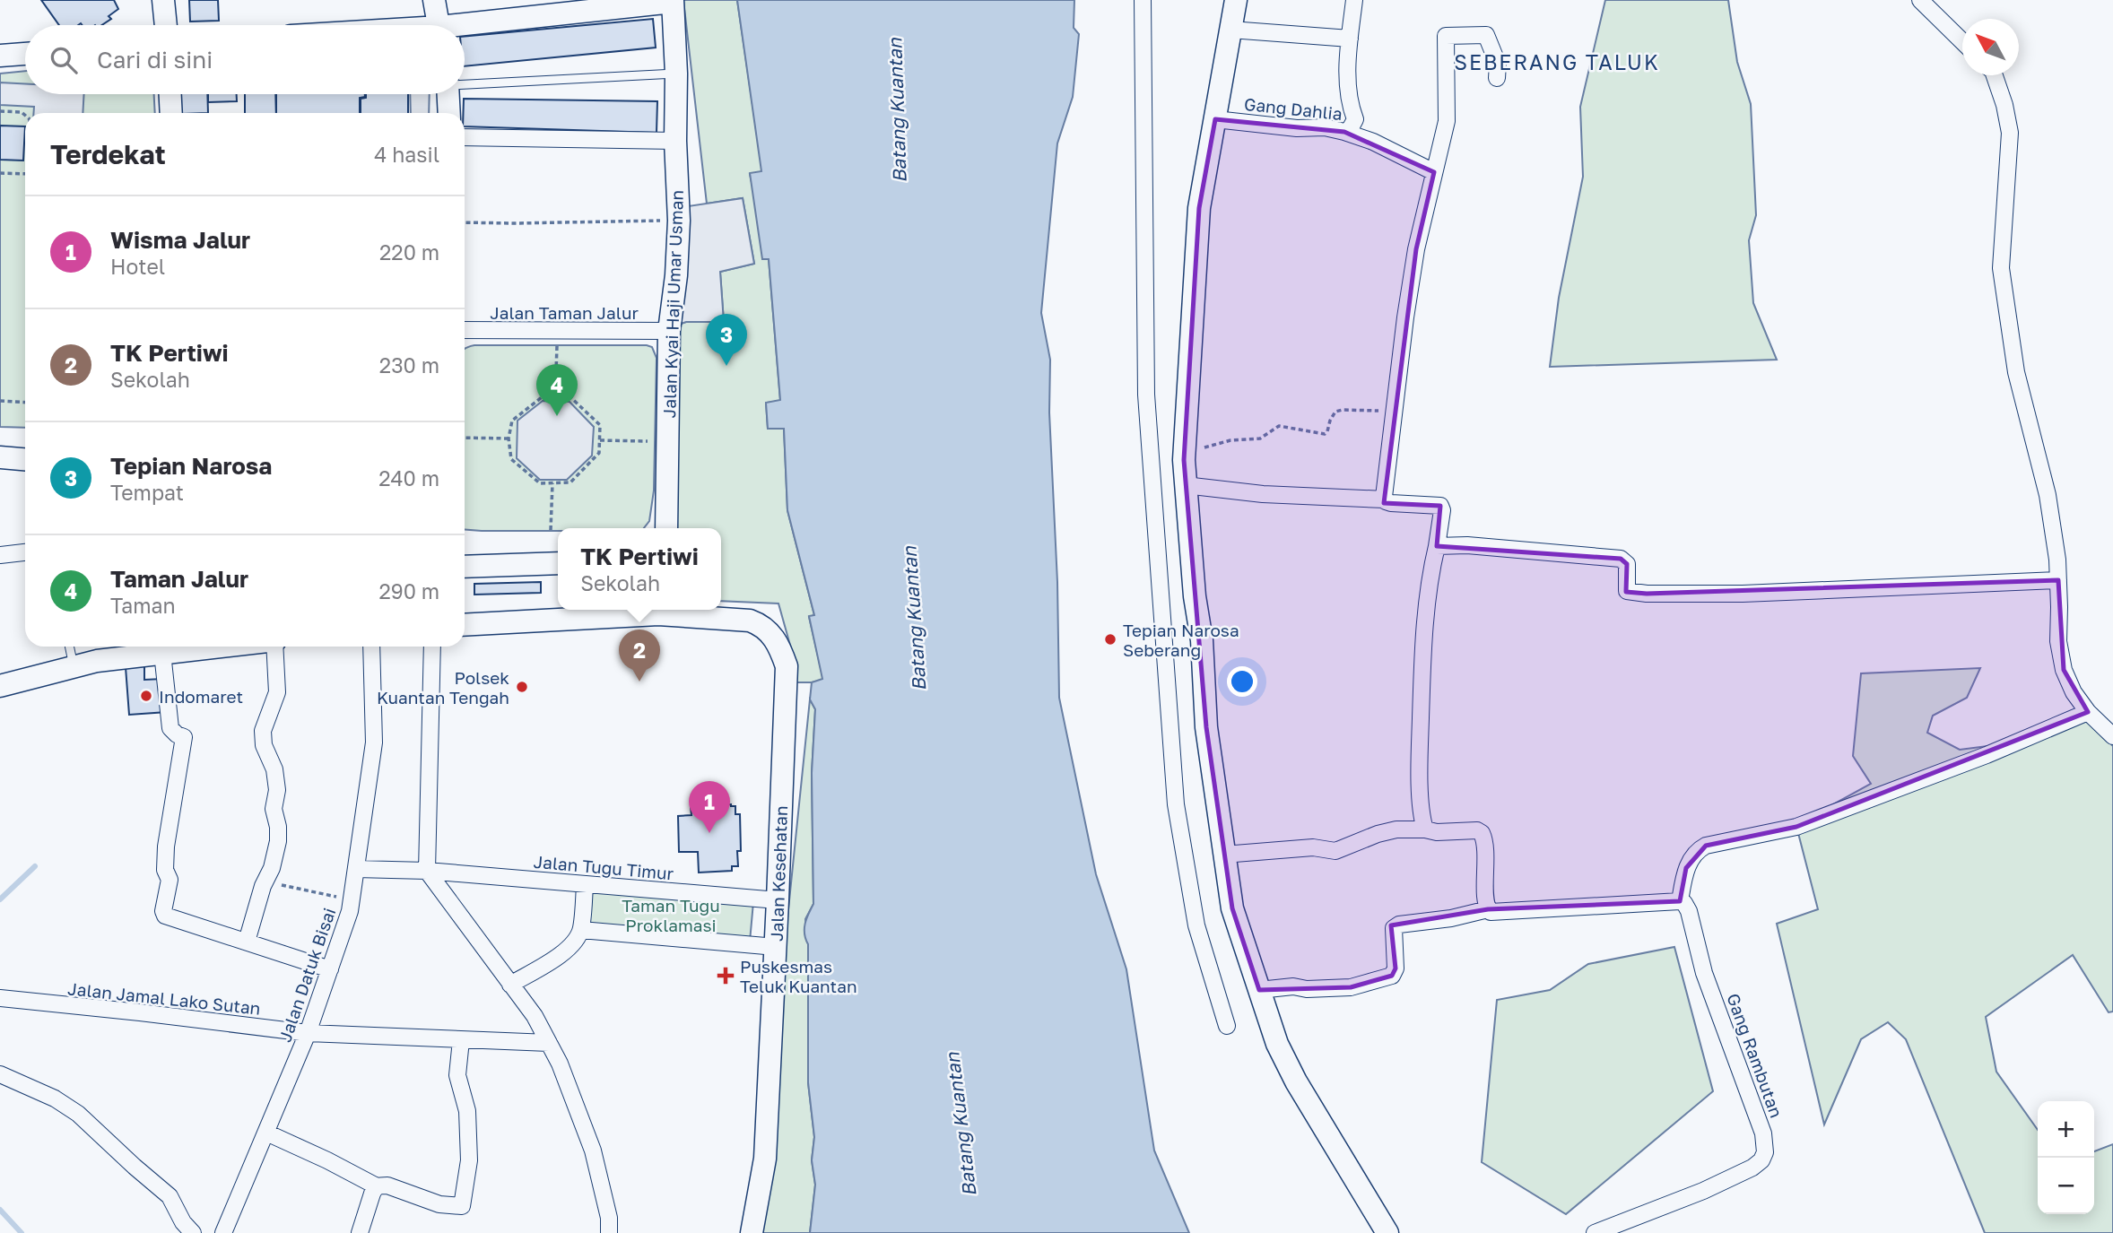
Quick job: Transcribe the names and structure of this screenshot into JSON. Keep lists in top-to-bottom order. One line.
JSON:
{"streets":{"street":["Gang Dahlia","Jalan Kyai Haji Umar Usman","Jalan Taman Jalur","Jalan Tugu Timur","Jalan Kesehatan","Jalan Datuk Bisai","Jalan Jamal Lako Sutan","Gang Rambutan"]},"crossings":[["Jalan Kyai Haji Umar Usman","Jalan Taman Jalur"],["Jalan Tugu Timur","Jalan Kesehatan"],["Jalan Tugu Timur","Jalan Datuk Bisai"],["Jalan Datuk Bisai","Jalan Jamal Lako Sutan"]],"districts":["SEBERANG TALUK"],"water":["Batang Kuantan"],"parks":["Taman Tugu Proklamasi"],"places":{"other":["Tepian Narosa Seberang","Polsek Kuantan Tengah","Indomaret"],"health":["Puskesmas Teluk Kuantan"]},"north":"top left","page":{"search":"Cari di sini","heading":["Terdekat","4 hasil"],"list":[{"mark":"1","name":"Wisma Jalur","note":"Hotel","value":"220 m"},{"mark":"2","name":"TK Pertiwi","note":"Sekolah","value":"230 m"},{"mark":"3","name":"Tepian Narosa","note":"Tempat","value":"240 m"},{"mark":"4","name":"Taman Jalur","note":"Taman","value":"290 m"}],"pins":["3","4","2","1"],"popup":["TK Pertiwi","Sekolah"],"map_buttons":["+","−"]}}
